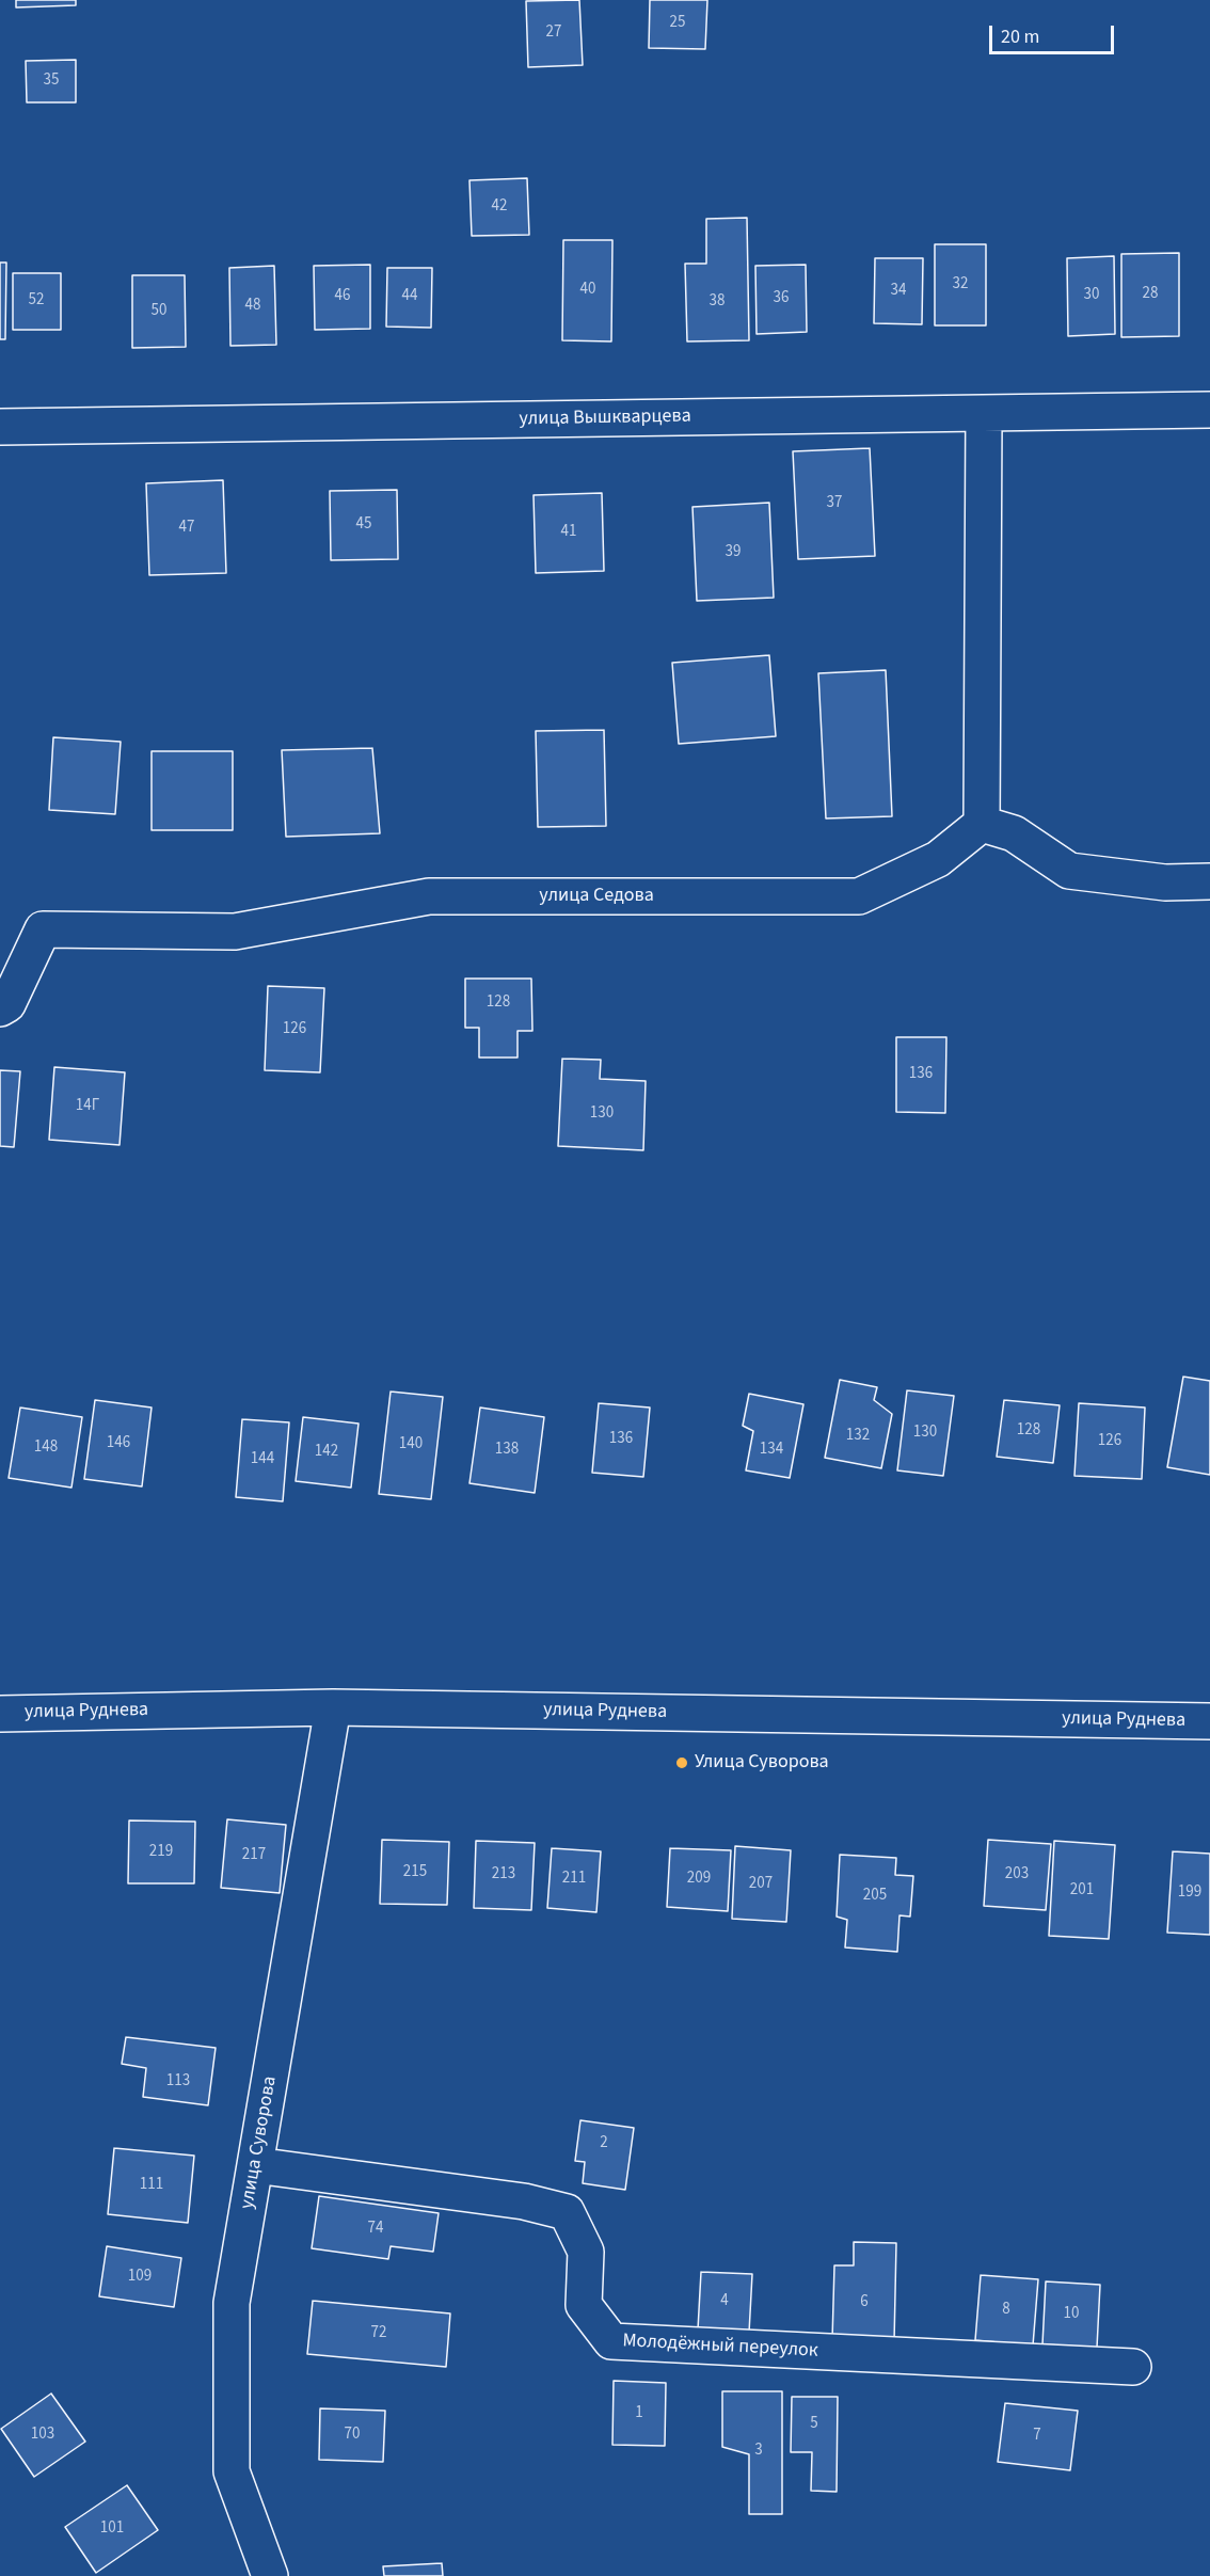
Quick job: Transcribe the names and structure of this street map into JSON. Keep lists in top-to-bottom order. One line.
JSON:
{"streets":{"street":["улица Вышкварцева","улица Седова","улица Руднева","улица Суворова","Молодёжный переулок"]},"crossings":[["улица Руднева","улица Суворова"],["улица Суворова","Молодёжный переулок"]],"places":["Улица Суворова"],"house_numbers":["25","27","35","42","32","40","34","28","30","46","44","36","52","38","48","50","37","45","47","41","39","128","126","136","14Г","130","128","130","132","136","126","146","140","148","138","134","142","144","219","217","215","213","203","211","209","207","201","199","205","113","2","111","74","109","4","6","8","10","72","1","5","103","70","7","3","101"],"scale_bar":"20 m"}
